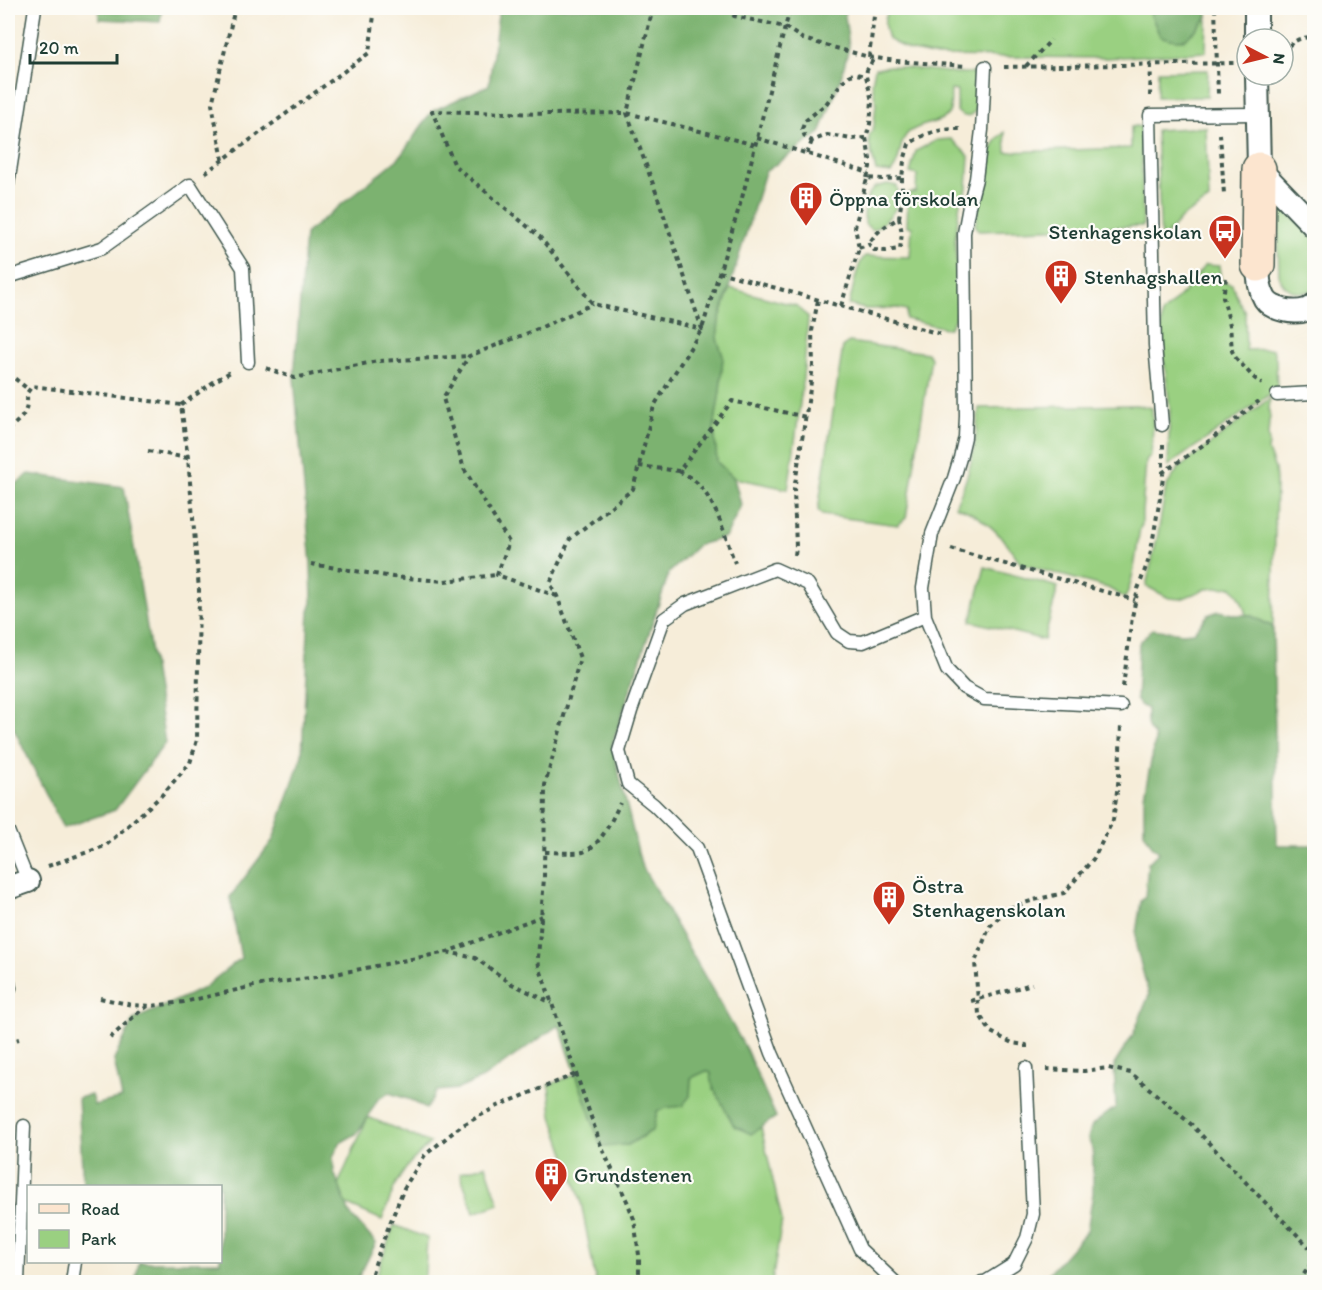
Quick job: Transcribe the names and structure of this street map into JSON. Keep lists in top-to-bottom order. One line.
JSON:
{"places":{"building":["Öppna förskolan","Stenhagshallen","Östra Stenhagenskolan","Grundstenen"],"bus stop":["Stenhagenskolan"]},"legend":["Road","Park"],"scale_bar":"20 m","north":"right"}
